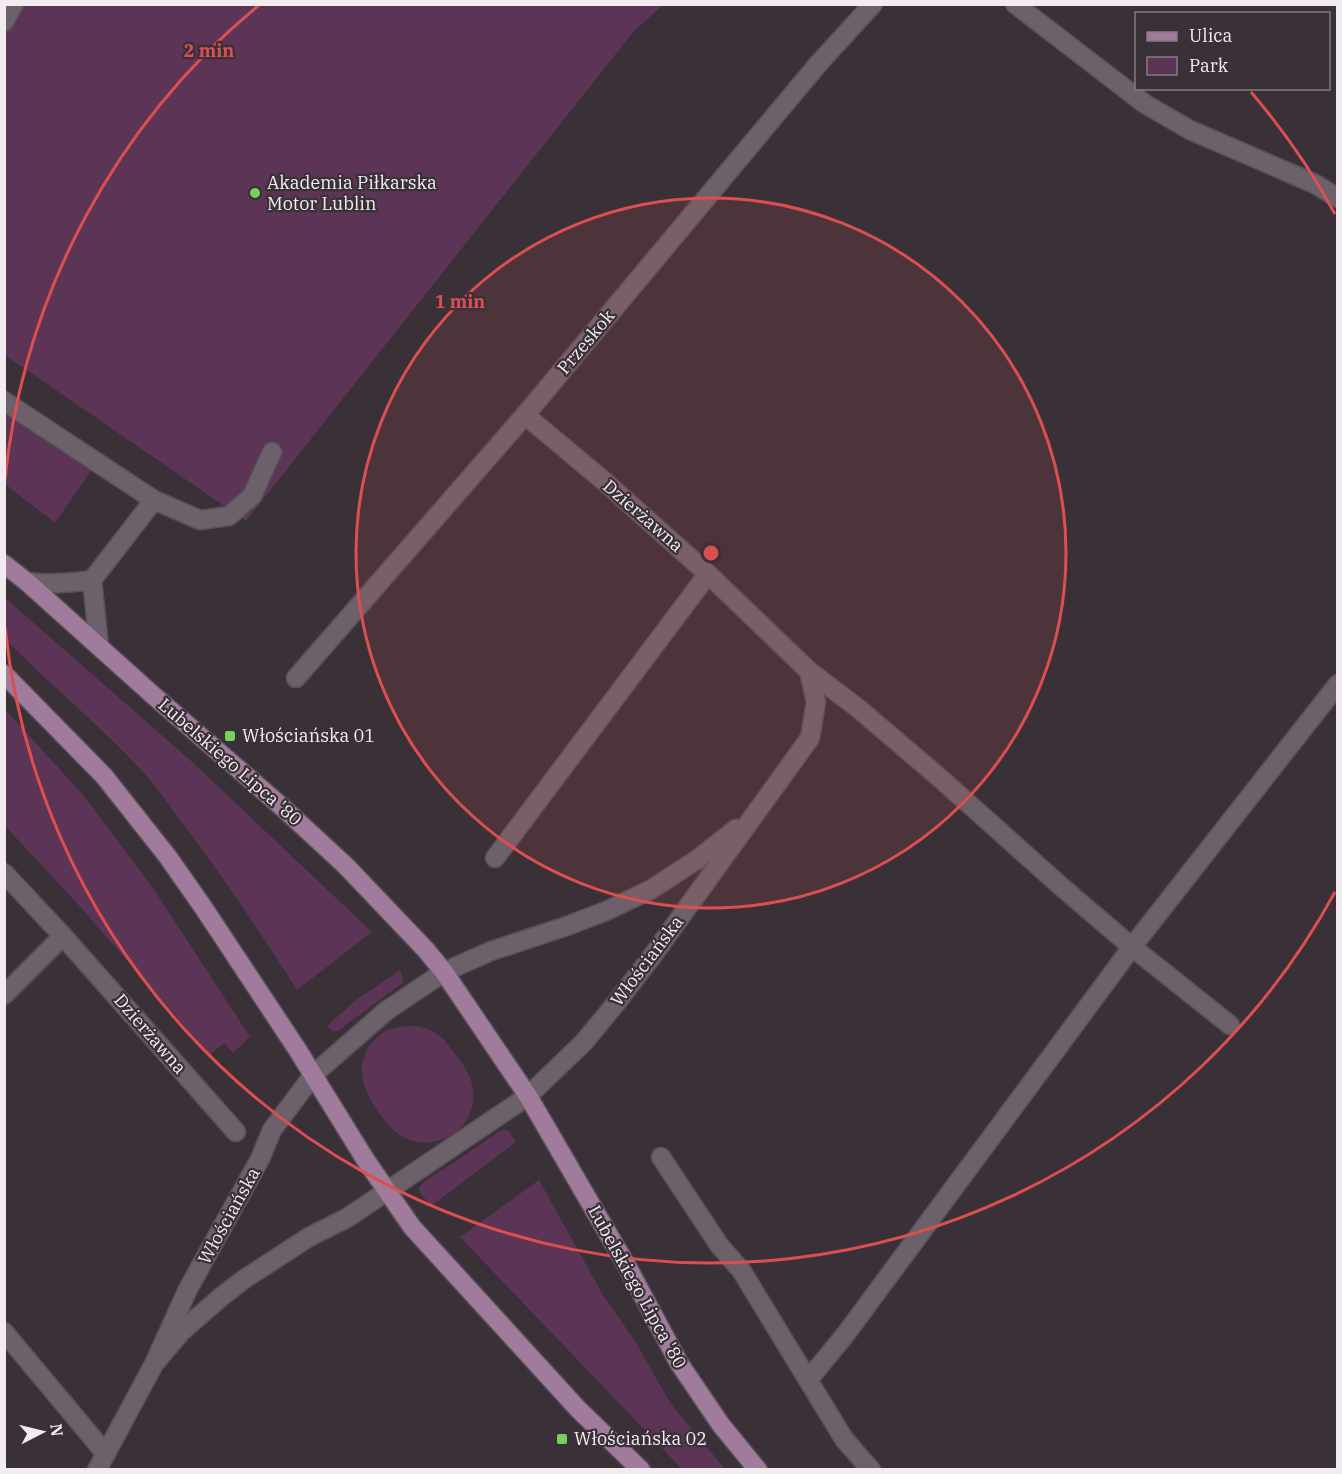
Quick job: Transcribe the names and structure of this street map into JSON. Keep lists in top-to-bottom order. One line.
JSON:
{"streets":{"main road":["Lubelskiego Lipca '80"],"street":["Przeskok","Dzierżawna","Włościańska"]},"crossings":[["Przeskok","Dzierżawna"],["Dzierżawna","Włościańska"],["Lubelskiego Lipca '80","Włościańska"]],"places":{"other":["Akademia Piłkarska Motor Lublin"],"transit":["Włościańska 01","Włościańska 02"]},"legend":["Ulica","Park"],"north":"right","rings":["2 min","1 min"]}
